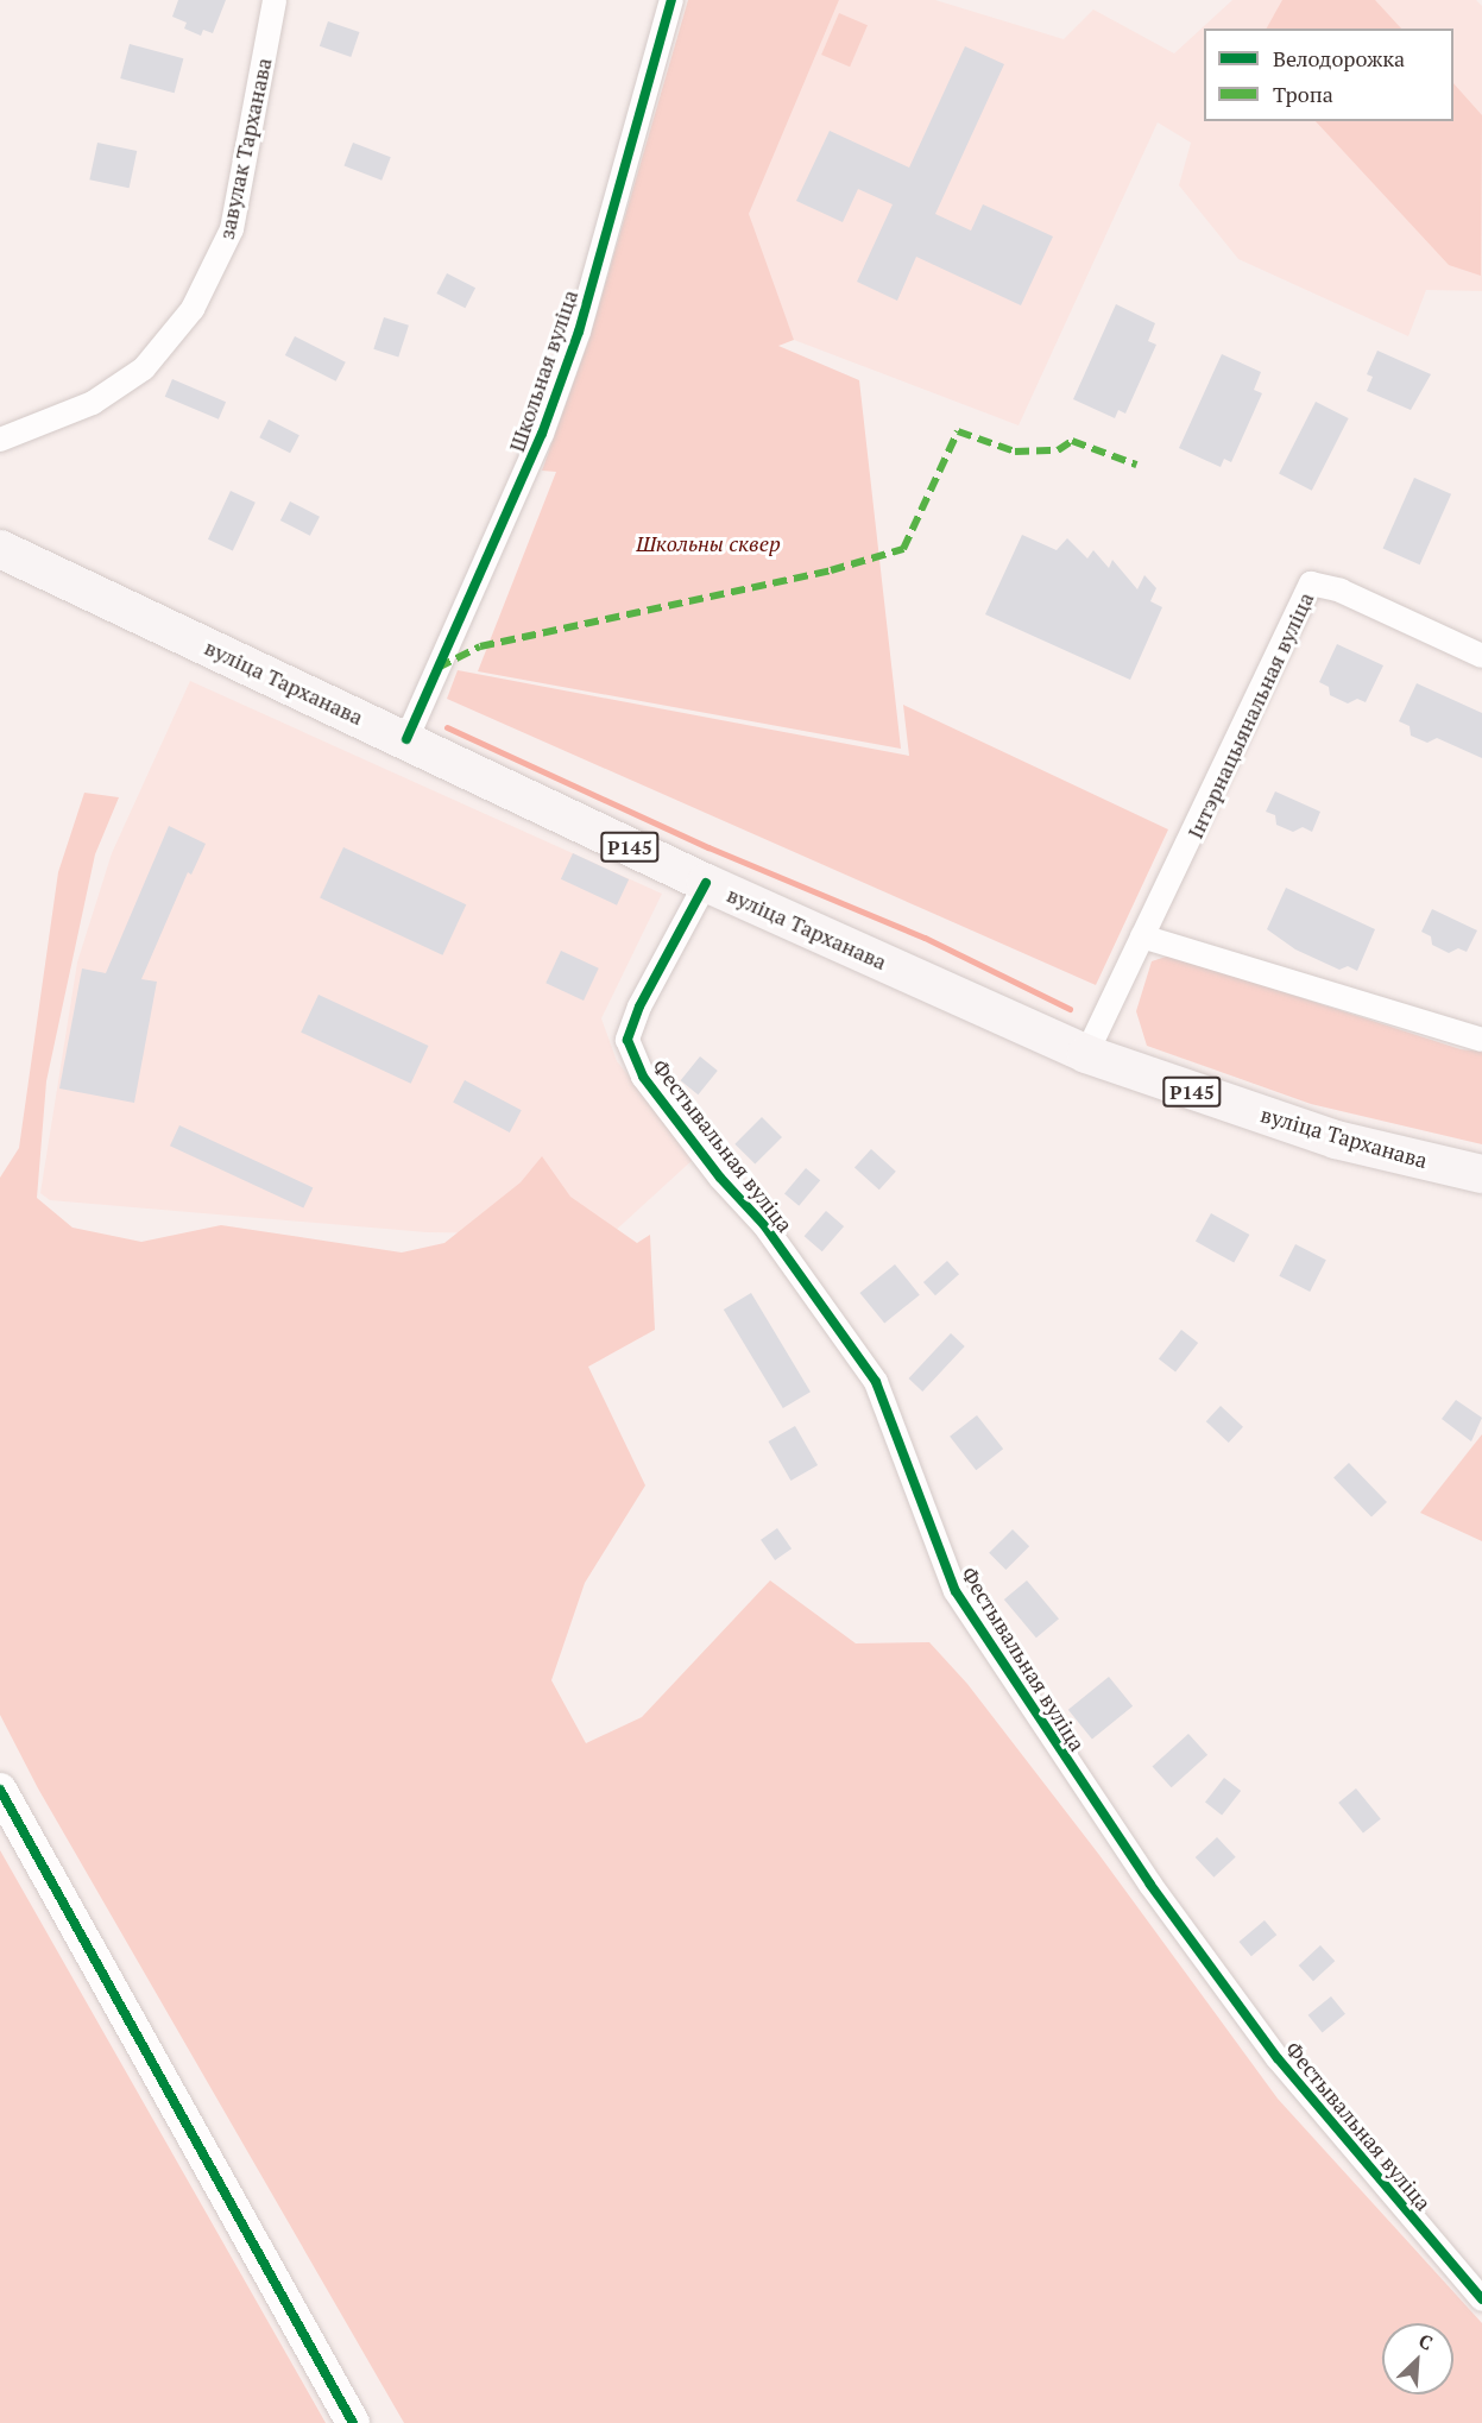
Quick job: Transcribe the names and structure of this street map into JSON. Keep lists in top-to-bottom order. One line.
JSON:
{"streets":{"main road":["вуліца Тарханава","Р145"],"street":["завулак Тарханава","Школьная вуліца","Інтэрнацыянальная вуліца","Фестывальная вуліца"]},"crossings":[["Школьная вуліца","вуліца Тарханава"],["вуліца Тарханава","Інтэрнацыянальная вуліца"],["вуліца Тарханава","Фестывальная вуліца"]],"parks":["Школьны сквер"],"legend":["Велодорожка","Тропа"],"north":"top right"}
